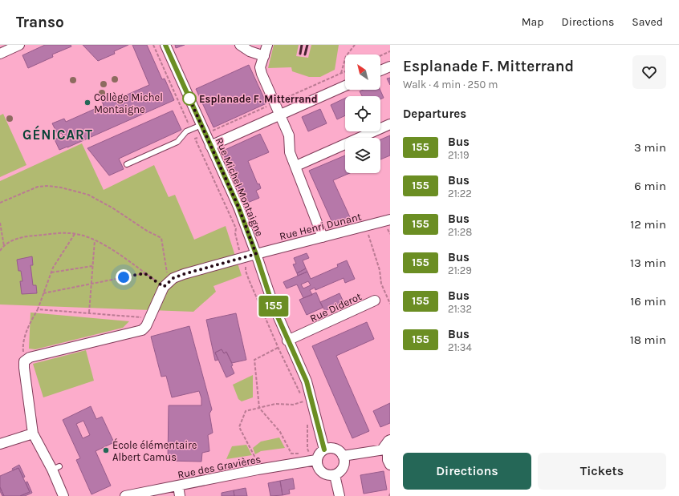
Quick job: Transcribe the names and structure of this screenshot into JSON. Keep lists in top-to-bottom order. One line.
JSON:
{"streets":{"street":["Rue Michel Montaigne","Rue Henri Dunant","Rue Diderot","Rue des Gravières"]},"crossings":[["Rue Michel Montaigne","Rue Henri Dunant"],["Rue Michel Montaigne","Rue Diderot"],["Rue Michel Montaigne","Rue des Gravières"]],"districts":["GÉNICART"],"places":["Esplanade F. Mitterrand","Collège Michel Montaigne","École élémentaire Albert Camus"],"lines":["bus line 155"],"north":"top left","page":{"header":"Transo","nav":["Map","Directions","Saved"],"on_map":"155","heading":[["Esplanade F. Mitterrand","Walk · 4 min · 250 m"],"Departures"],"list":[{"mark":"155","name":"Bus","note":"21:19","value":"3 min"},{"mark":"155","name":"Bus","note":"21:22","value":"6 min"},{"mark":"155","name":"Bus","note":"21:28","value":"12 min"},{"mark":"155","name":"Bus","note":"21:29","value":"13 min"},{"mark":"155","name":"Bus","note":"21:32","value":"16 min"},{"mark":"155","name":"Bus","note":"21:34","value":"18 min"}],"buttons":["Directions","Tickets"]}}
